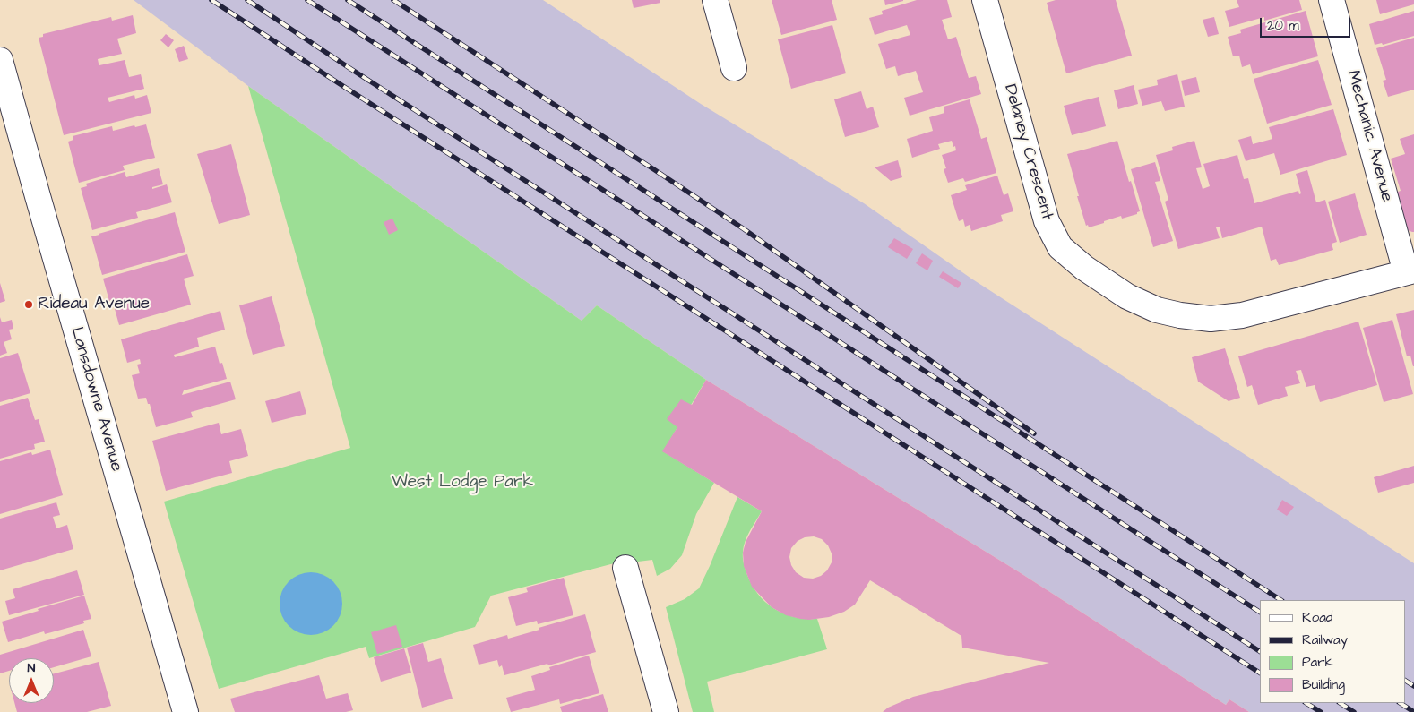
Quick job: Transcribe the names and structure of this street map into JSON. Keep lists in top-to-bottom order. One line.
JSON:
{"streets":{"street":["Mechanic Avenue","Delaney Crescent","Lansdowne Avenue"]},"crossings":[["Mechanic Avenue","Delaney Crescent"]],"parks":["West Lodge Park"],"places":["Rideau Avenue"],"legend":["Road","Railway","Park","Building"],"scale_bar":"20 m","north":"top"}
